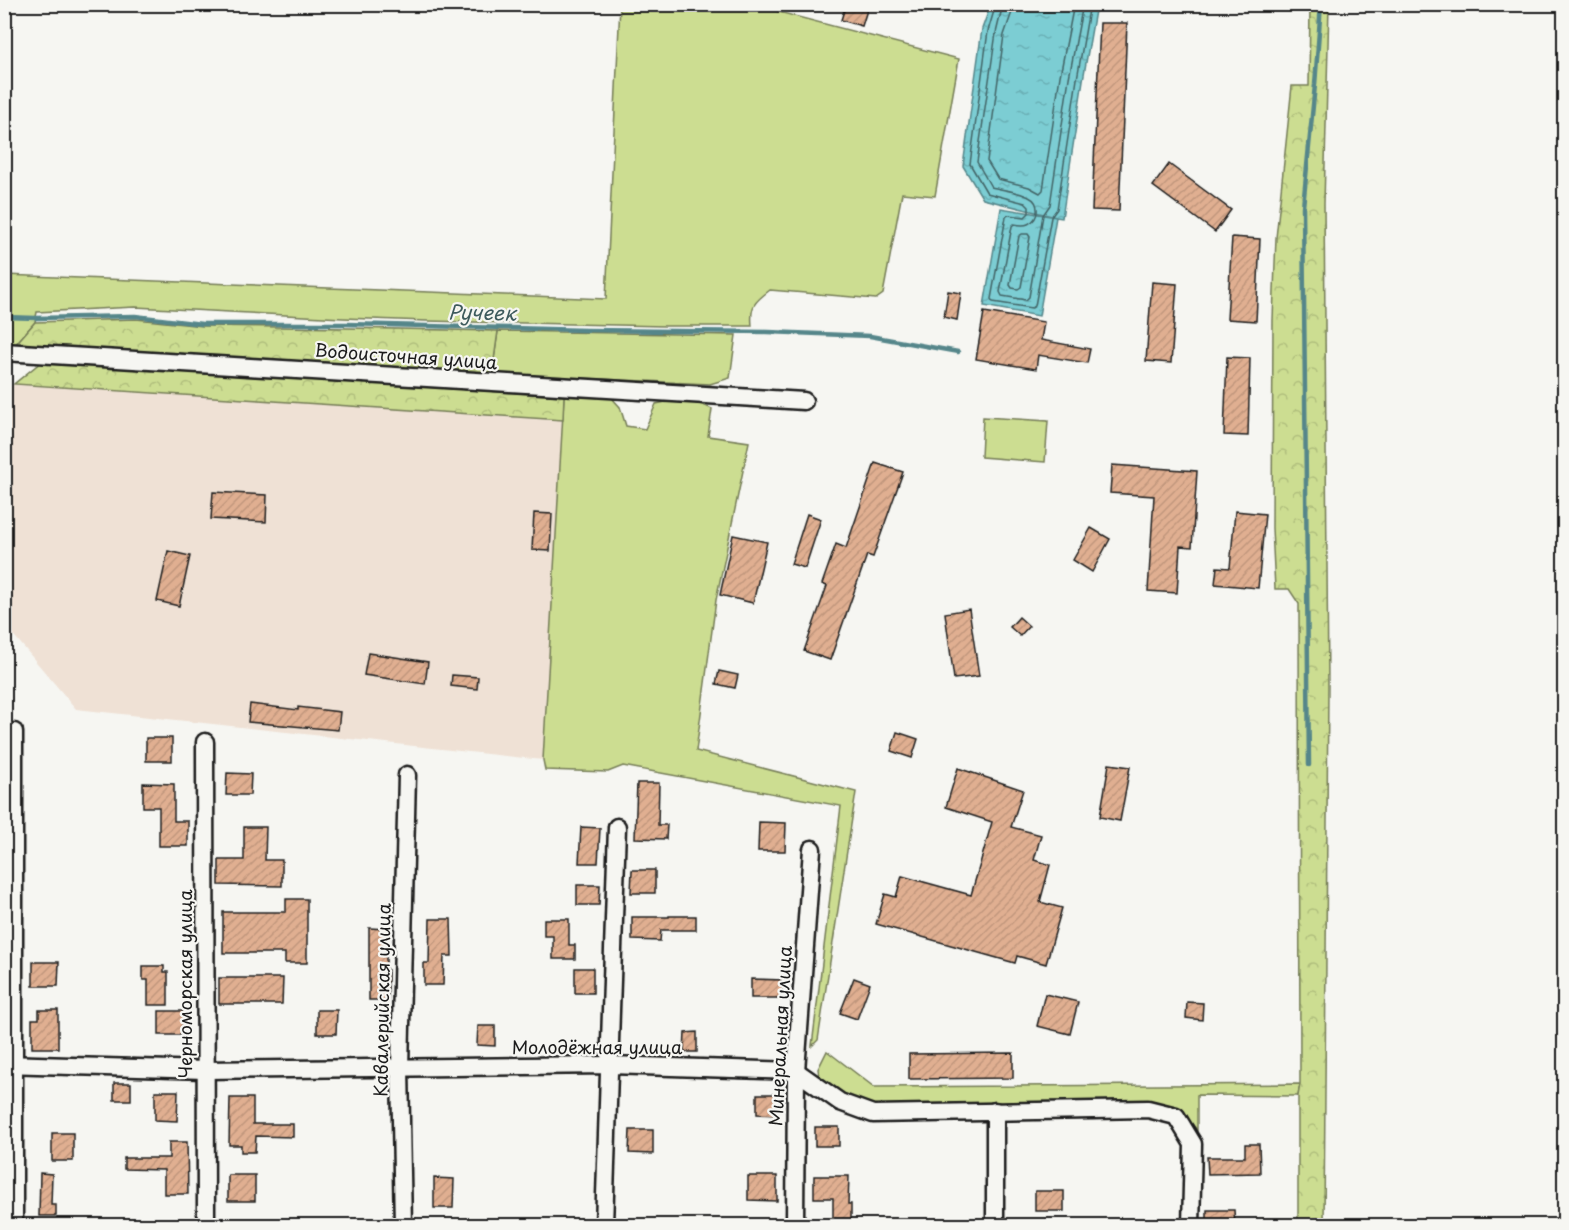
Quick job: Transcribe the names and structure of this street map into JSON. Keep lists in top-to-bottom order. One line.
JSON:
{"streets":{"street":["Водоисточная улица","Черноморская улица","Кавалерийская улица","Минеральная улица","Молодёжная улица"]},"crossings":[["Черноморская улица","Молодёжная улица"],["Кавалерийская улица","Молодёжная улица"],["Минеральная улица","Молодёжная улица"]],"water":["Ручеек"]}
